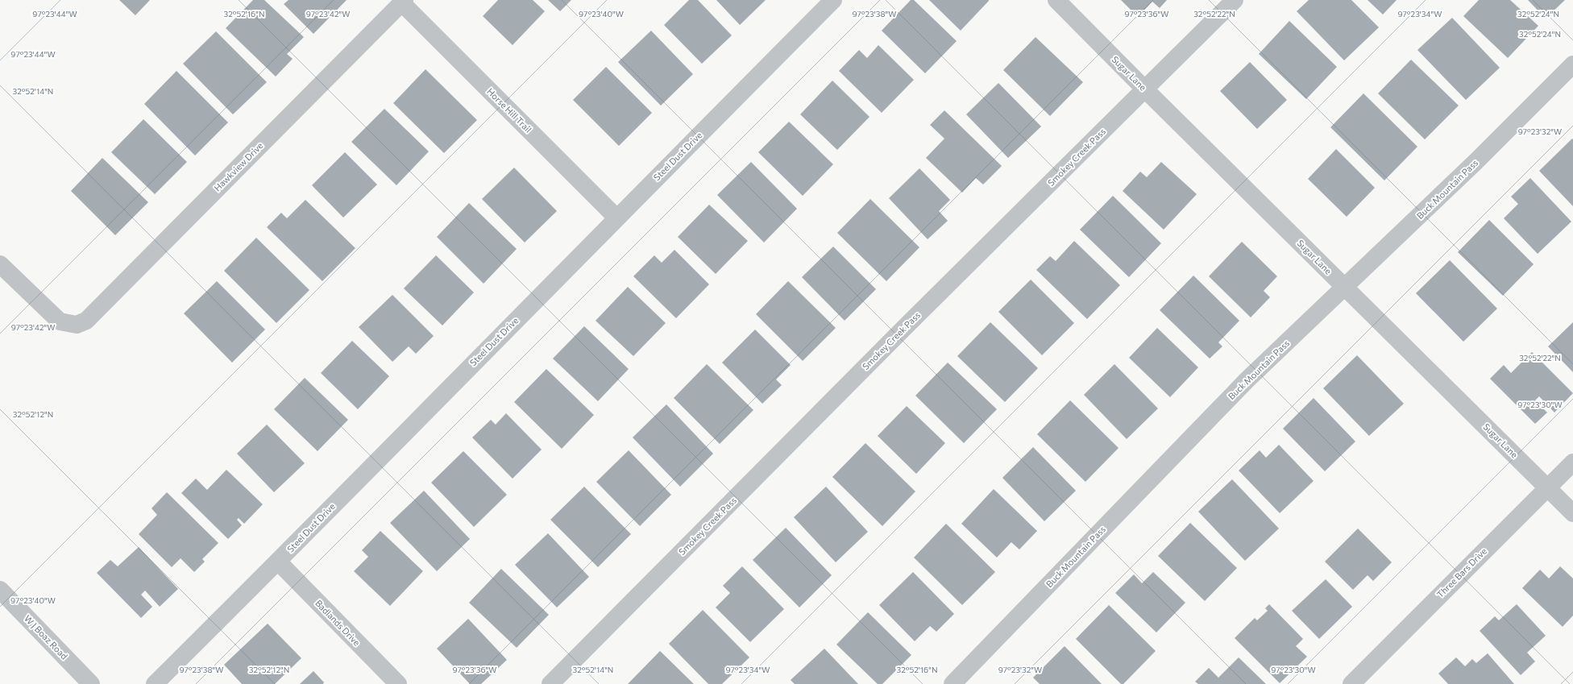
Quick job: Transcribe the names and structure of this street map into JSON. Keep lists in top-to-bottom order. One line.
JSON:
{"streets":{"street":["Sugar Lane","Horse Hill Trail","Steel Dust Drive","Smokey Creek Pass","Hawkview Drive","Buck Mountain Pass","Three Bars Drive","Badlands Drive","W J Boaz Road"]},"crossings":[["Sugar Lane","Smokey Creek Pass"],["Sugar Lane","Buck Mountain Pass"],["Sugar Lane","Three Bars Drive"],["Horse Hill Trail","Steel Dust Drive"],["Horse Hill Trail","Hawkview Drive"],["Steel Dust Drive","Badlands Drive"]],"coordinates":["97°23'44\"W","32°52'16\"N","97°23'42\"W","97°23'40\"W","97°23'38\"W","97°23'36\"W","32°52'22\"N","97°23'34\"W","32°52'24\"N","32°52'14\"N","97°23'32\"W","97°23'30\"W","32°52'12\"N"]}
